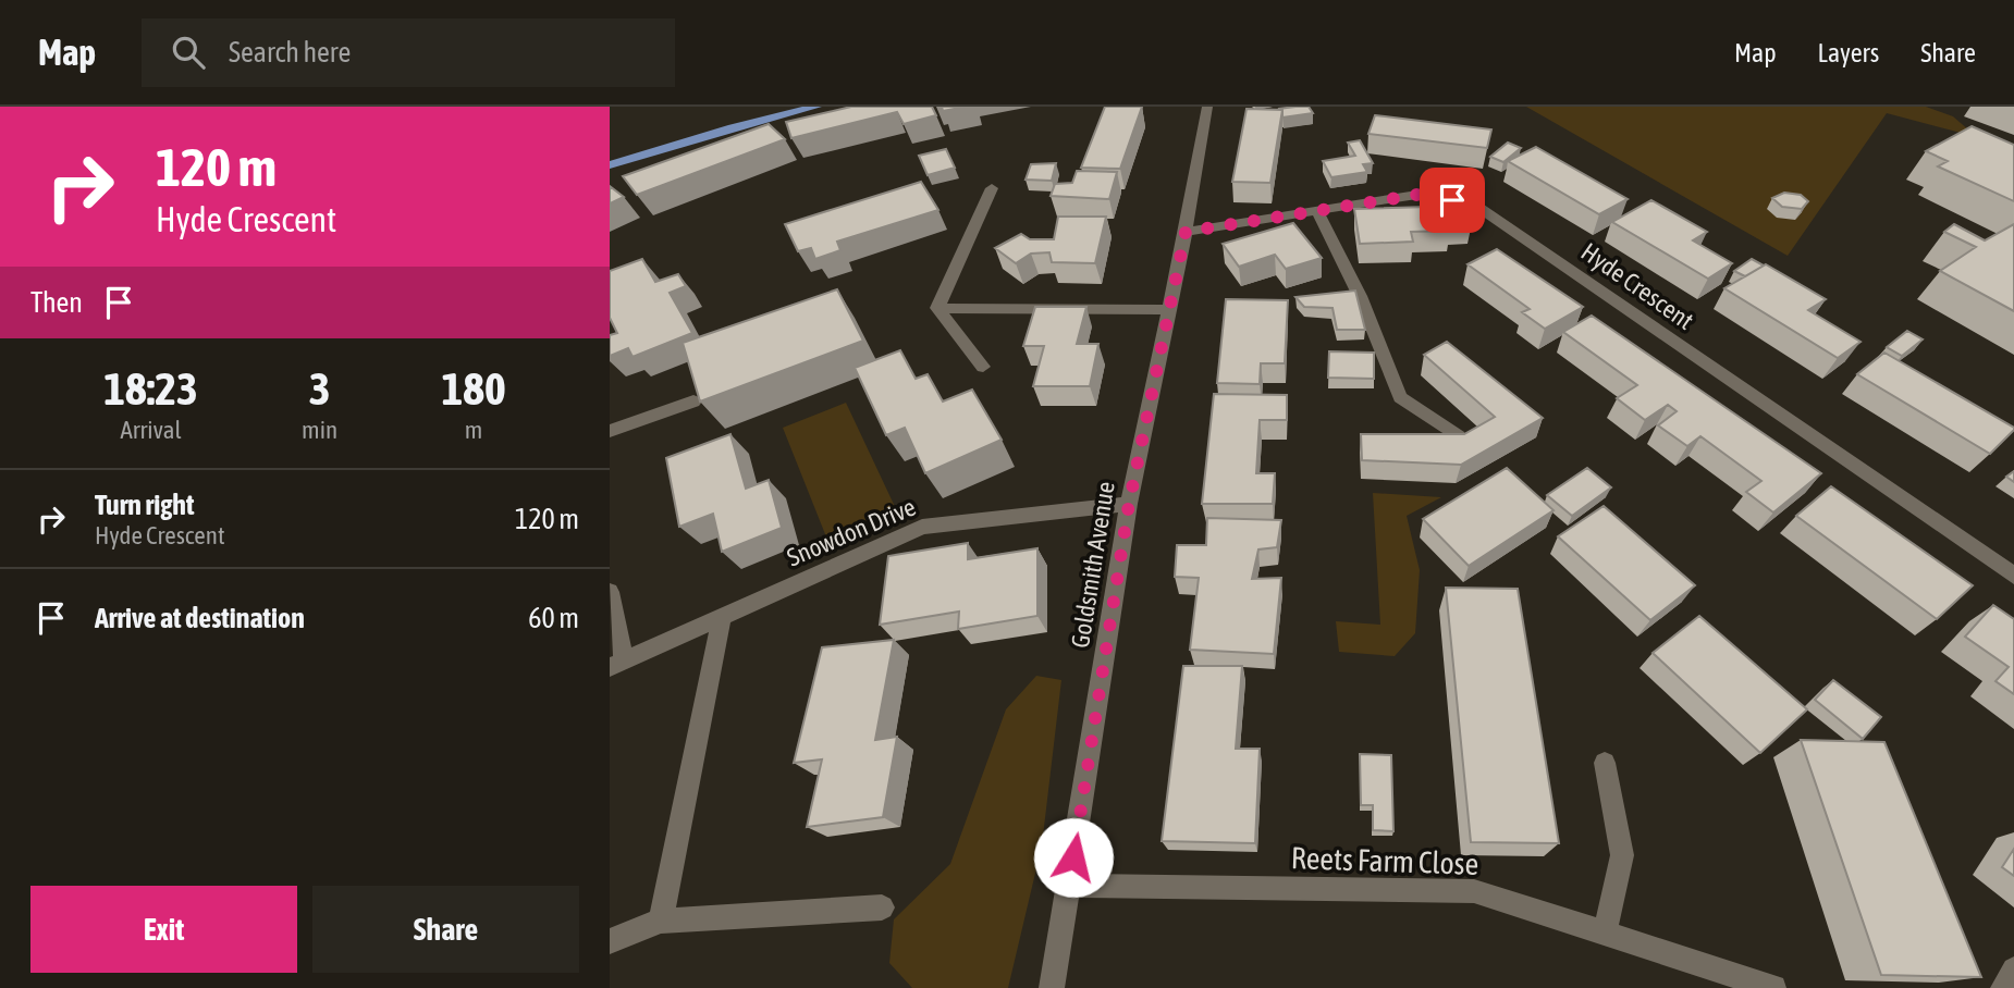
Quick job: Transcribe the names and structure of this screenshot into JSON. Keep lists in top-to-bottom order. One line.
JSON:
{"streets":{"street":["Hyde Crescent","Snowdon Drive","Goldsmith Avenue","Reets Farm Close"]},"crossings":[["Hyde Crescent","Goldsmith Avenue"],["Snowdon Drive","Goldsmith Avenue"],["Goldsmith Avenue","Reets Farm Close"]],"page":{"header":"Map","search":"Search here","nav":["Map","Layers","Share"],"turn":["120 m","Hyde Crescent"],"then":"Then","eta":["18:23","Arrival","3","min","180","m"],"list":[{"name":"Turn right","note":"Hyde Crescent","value":"120 m"},{"name":"Arrive at destination","value":"60 m"}],"buttons":["Exit","Share"]}}
